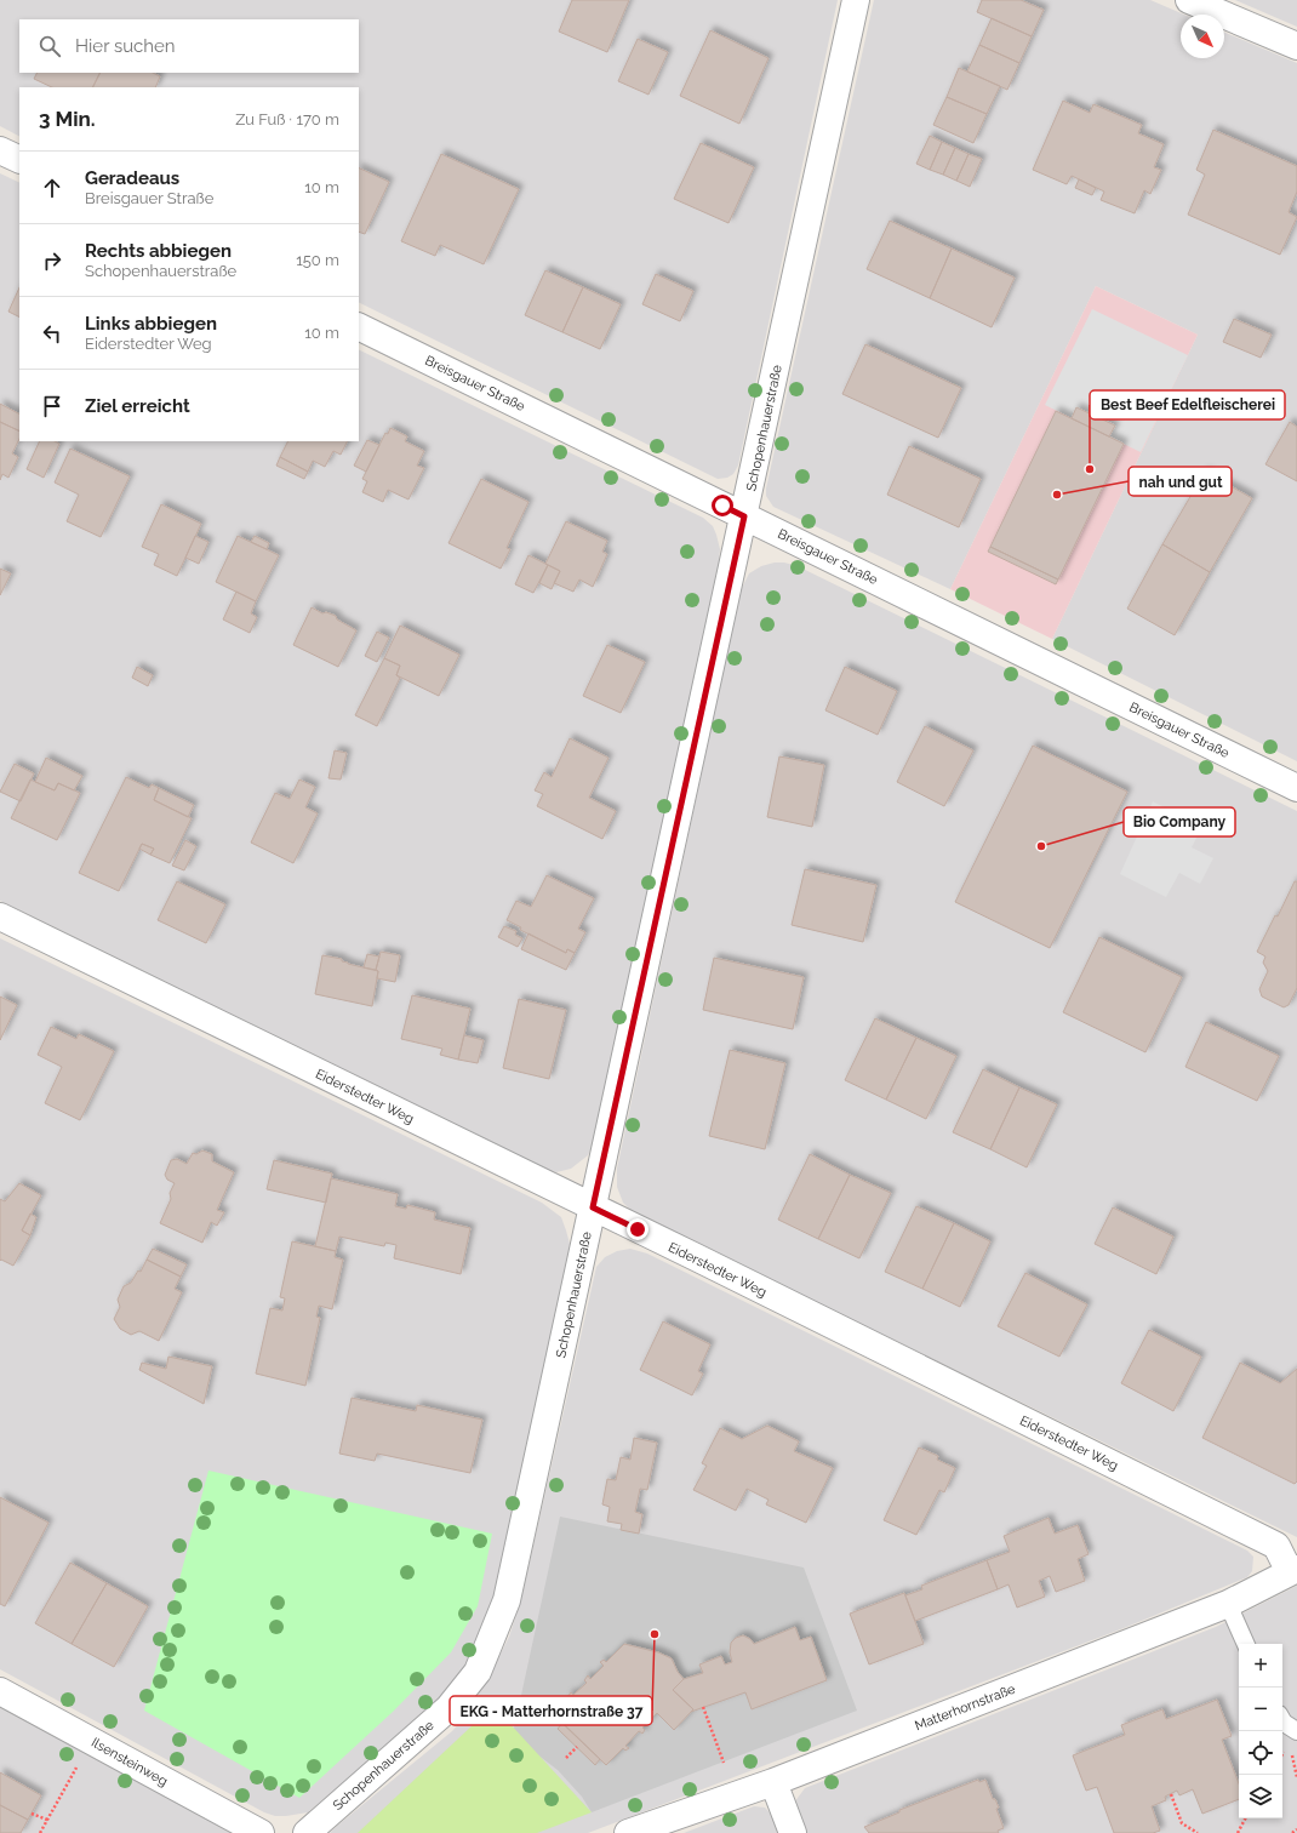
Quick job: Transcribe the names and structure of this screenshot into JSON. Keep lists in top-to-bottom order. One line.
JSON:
{"streets":{"street":["Breisgauer Straße","Schopenhauerstraße","Eiderstedter Weg","Matterhornstraße","Ilsensteinweg"]},"crossings":[["Breisgauer Straße","Schopenhauerstraße"],["Schopenhauerstraße","Eiderstedter Weg"],["Eiderstedter Weg","Matterhornstraße"]],"places":["Best Beef Edelfleischerei","nah und gut","Bio Company","EKG - Matterhornstraße 37"],"north":"bottom right","page":{"search":"Hier suchen","heading":["3 Min.","Zu Fuß · 170 m"],"list":[["Geradeaus","Breisgauer Straße","10 m"],["Rechts abbiegen","Schopenhauerstraße","150 m"],["Links abbiegen","Eiderstedter Weg","10 m"],"Ziel erreicht"],"map_buttons":["+","−"]}}
